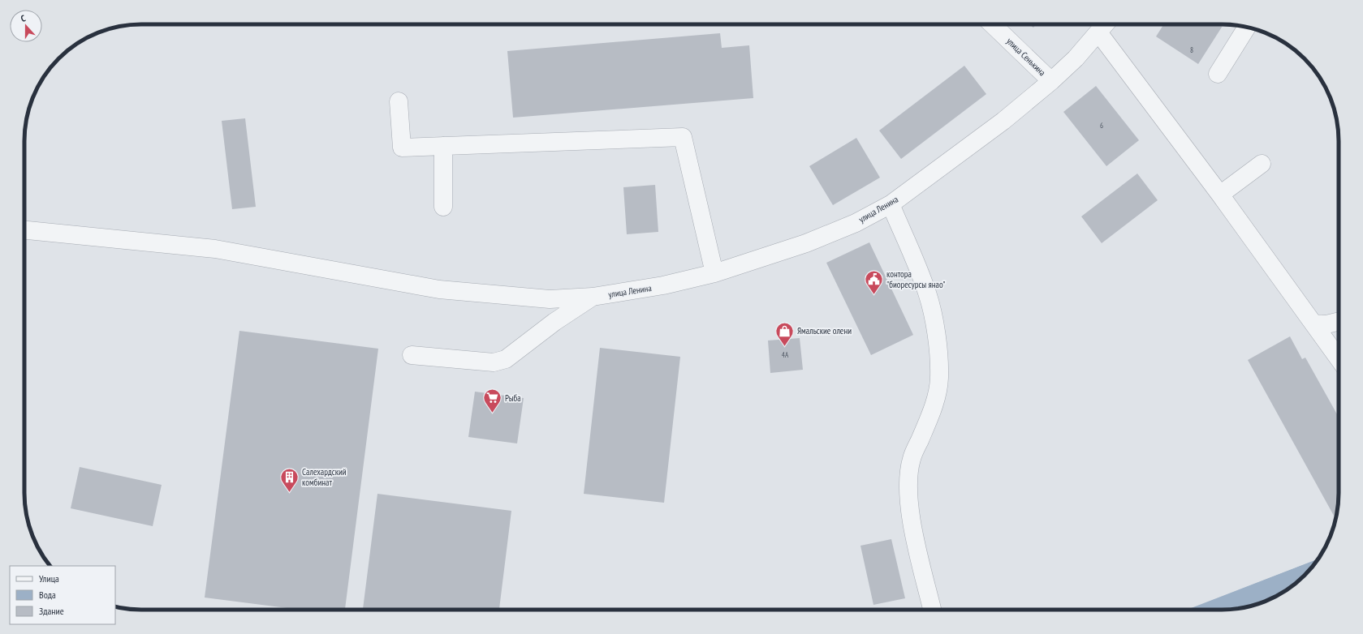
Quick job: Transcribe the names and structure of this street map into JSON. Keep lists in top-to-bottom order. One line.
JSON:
{"streets":{"street":["улица Сенькина","улица Ленина"]},"crossings":[["улица Сенькина","улица Ленина"]],"places":{"public building":["контора \"биоресурсы янао\""],"shop":["Ямальские олени"],"supermarket":["Рыба"],"building":["Салехардский комбинат"]},"house_numbers":["8","6","4А"],"legend":["Улица","Вода","Здание"],"north":"top"}
